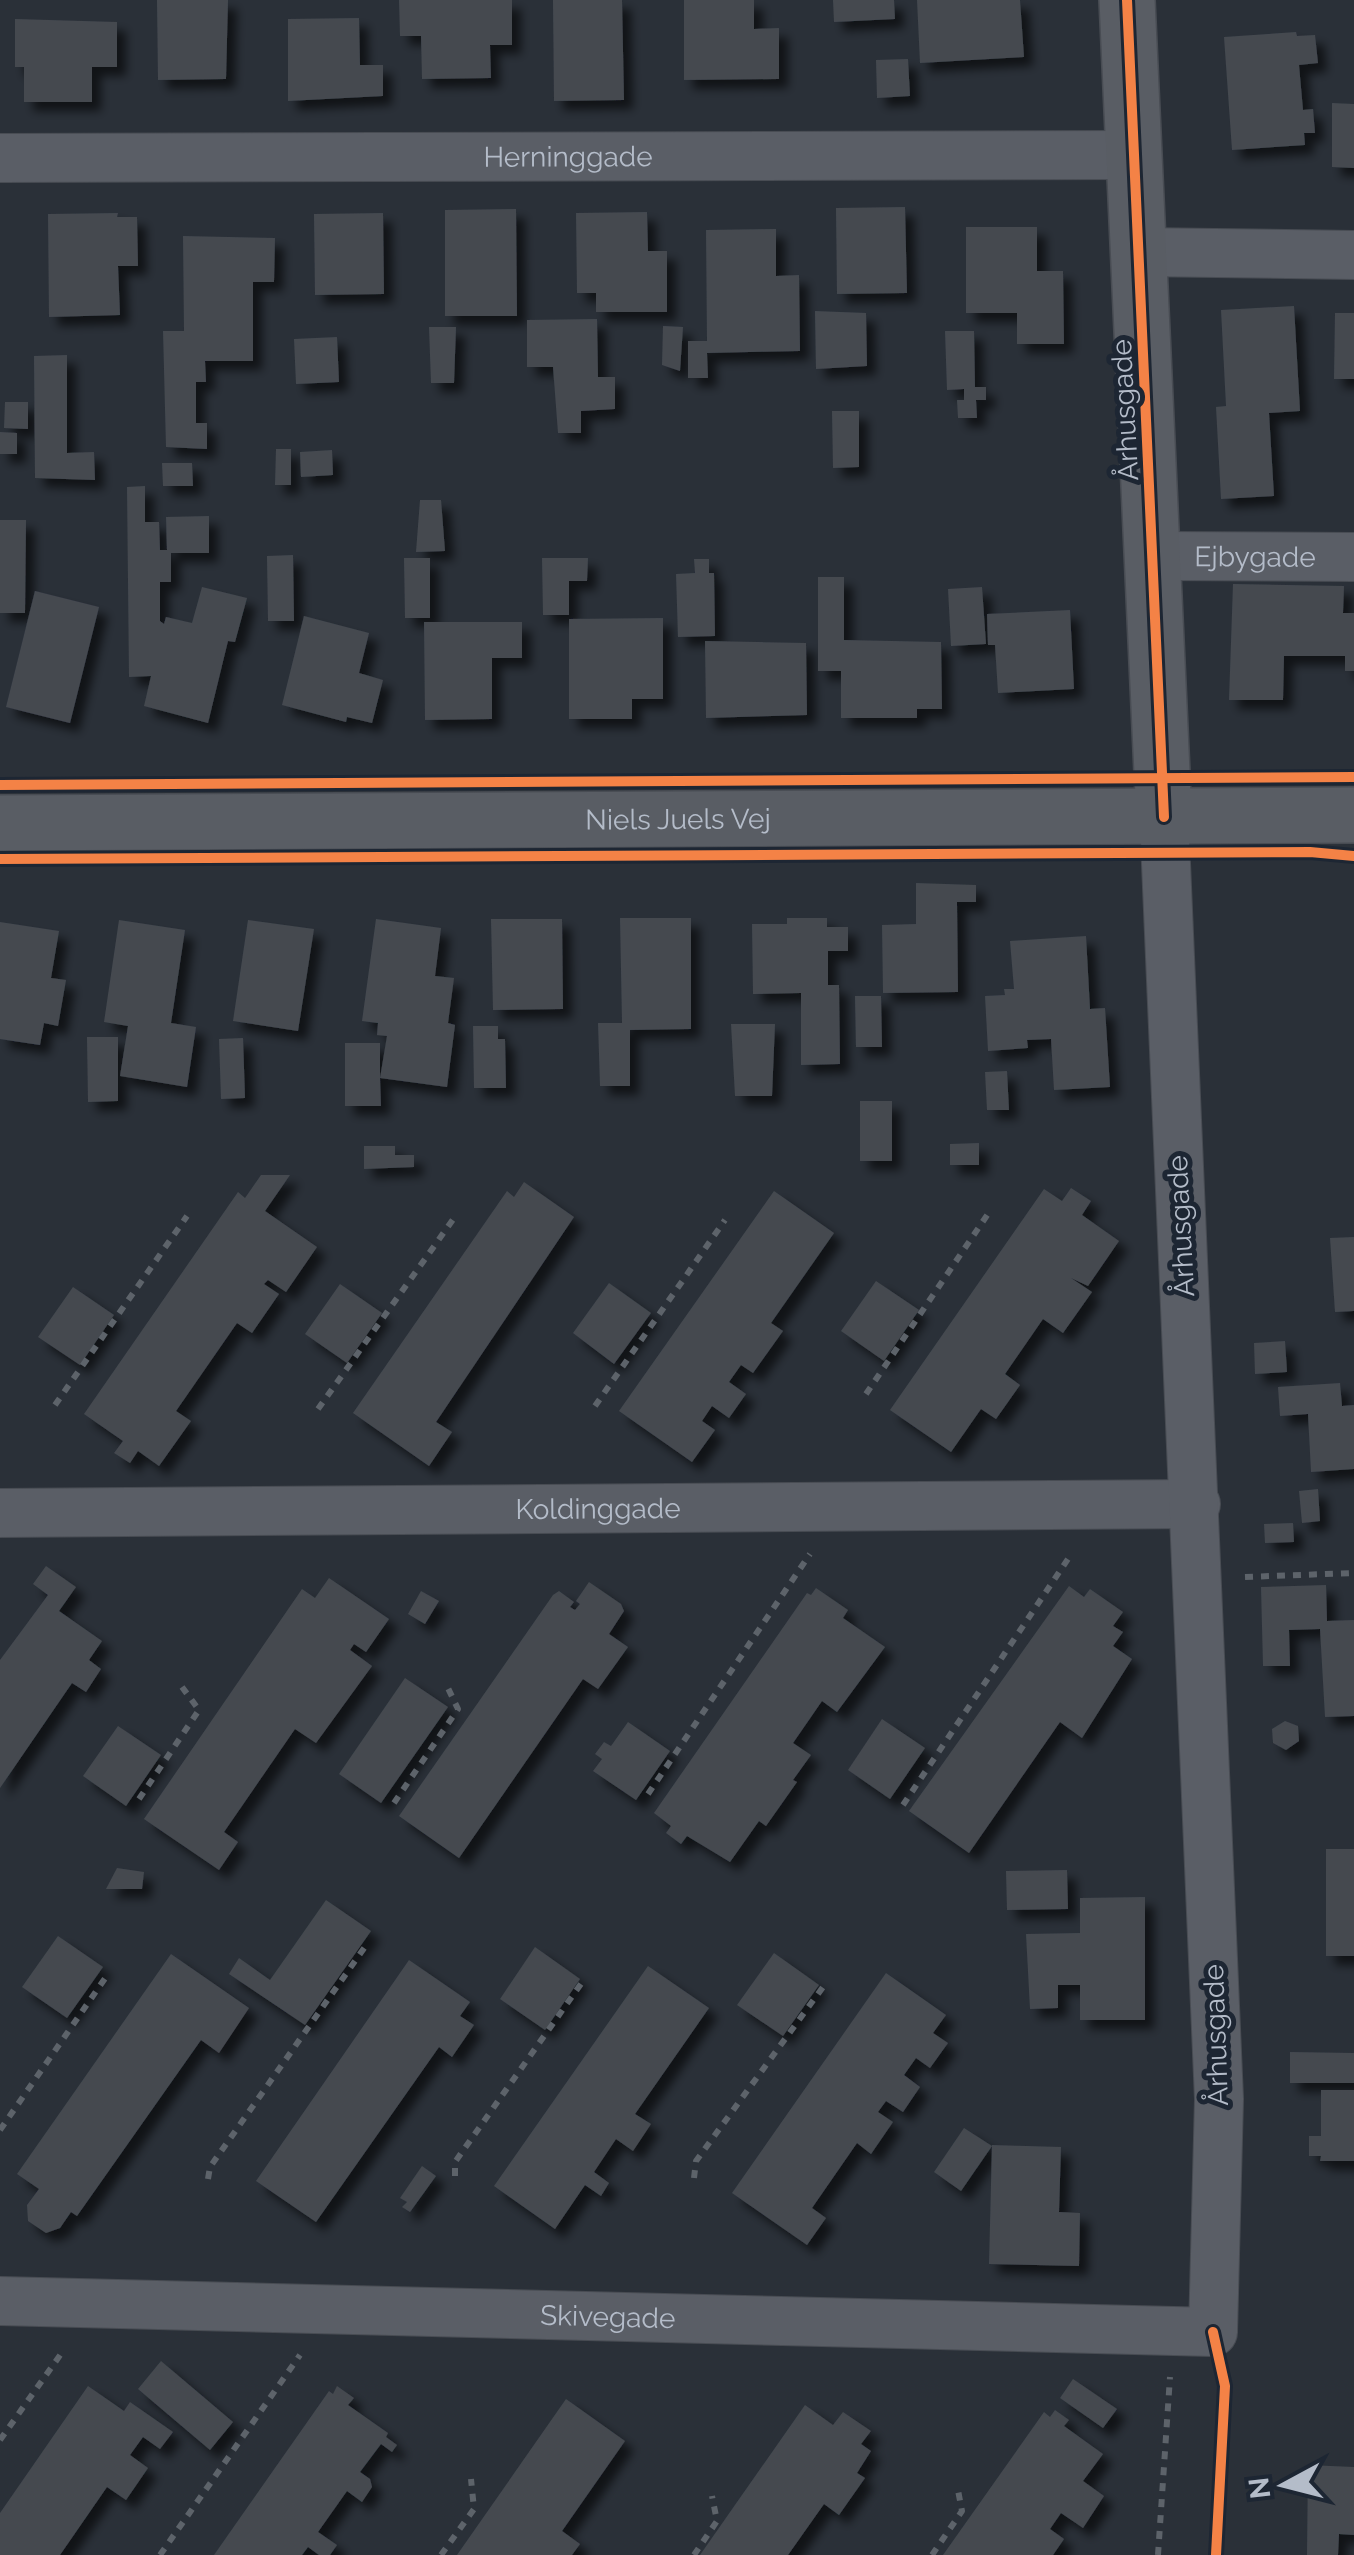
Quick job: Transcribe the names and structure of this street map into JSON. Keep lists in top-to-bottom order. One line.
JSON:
{"streets":{"street":["Herninggade","Århusgade","Ejbygade","Niels Juels Vej","Koldinggade","Skivegade"]},"crossings":[["Herninggade","Århusgade"],["Århusgade","Ejbygade"],["Århusgade","Niels Juels Vej"],["Århusgade","Koldinggade"],["Århusgade","Skivegade"]],"north":"left"}
